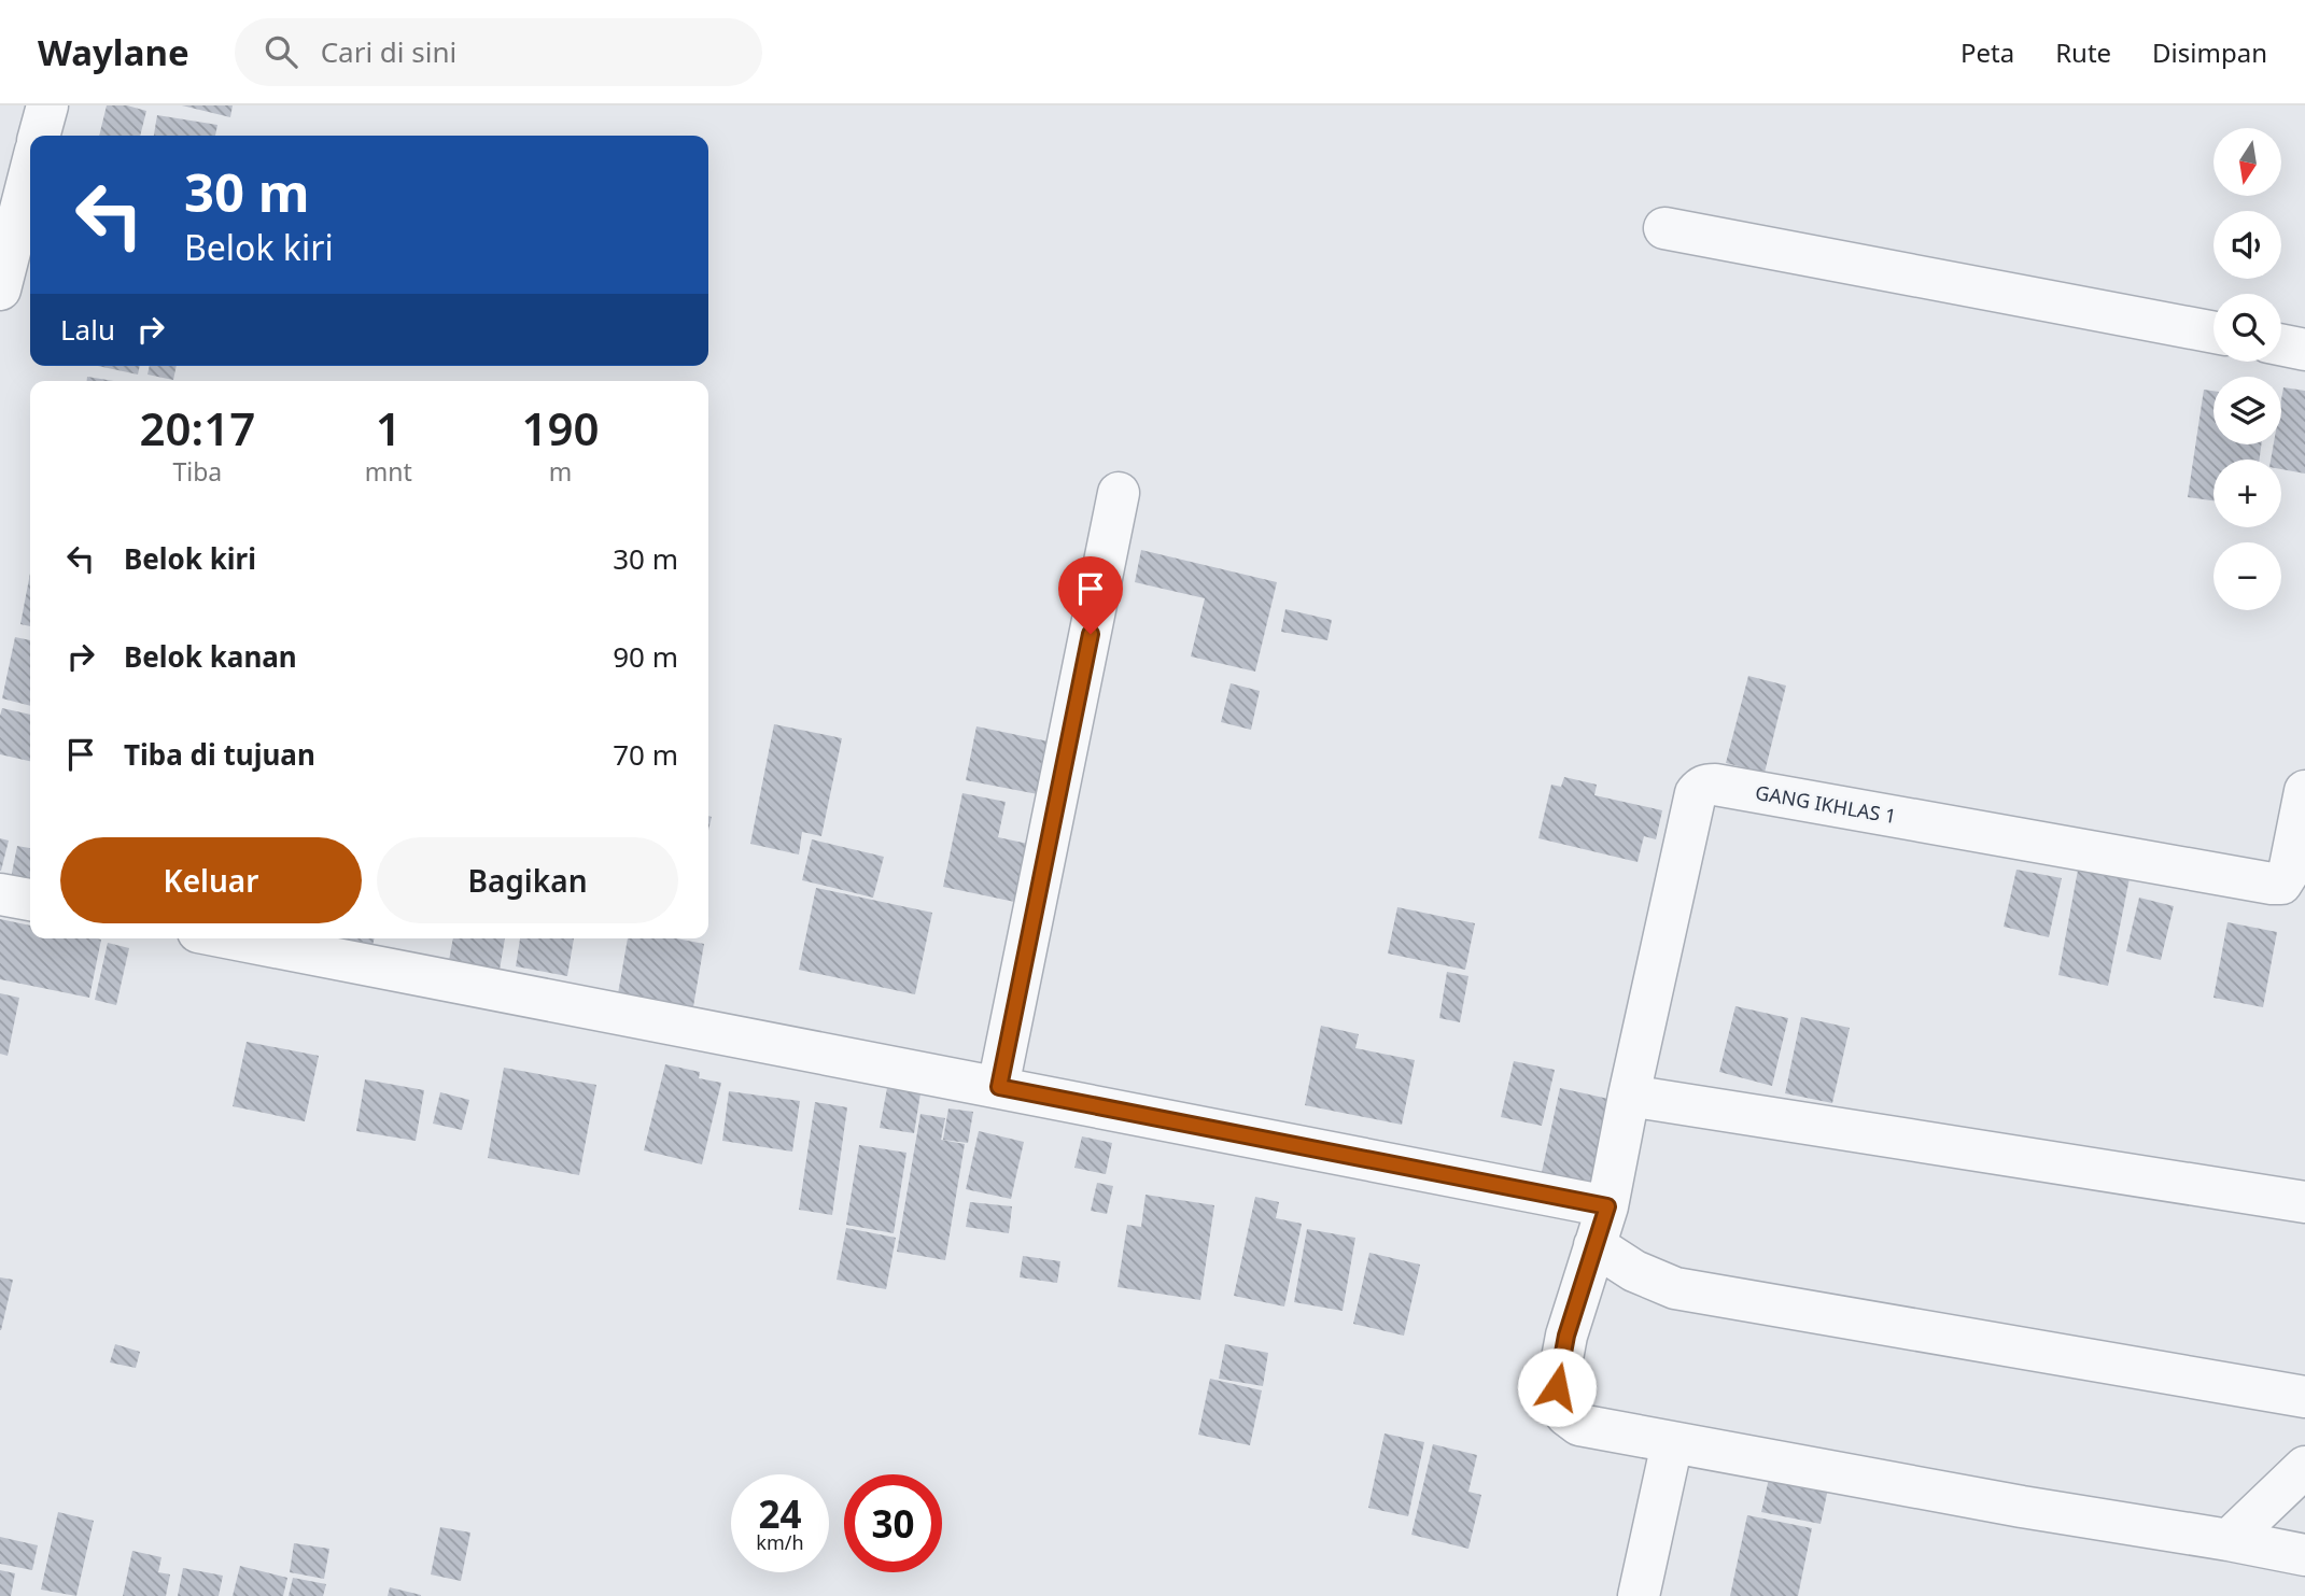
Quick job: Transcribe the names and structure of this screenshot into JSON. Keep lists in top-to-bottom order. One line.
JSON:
{"streets":{"street":["GANG IKHLAS 1"]},"north":"bottom","page":{"header":"Waylane","search":"Cari di sini","nav":["Peta","Rute","Disimpan"],"map_buttons":["+","−"],"turn":["30 m","Belok kiri"],"then":"Lalu","eta":["20:17","Tiba","1","mnt","190","m"],"list":[{"name":"Belok kiri","value":"30 m"},{"name":"Belok kanan","value":"90 m"},{"name":"Tiba di tujuan","value":"70 m"}],"buttons":["Keluar","Bagikan"],"speed":"24 km/h","limit":"30"}}
